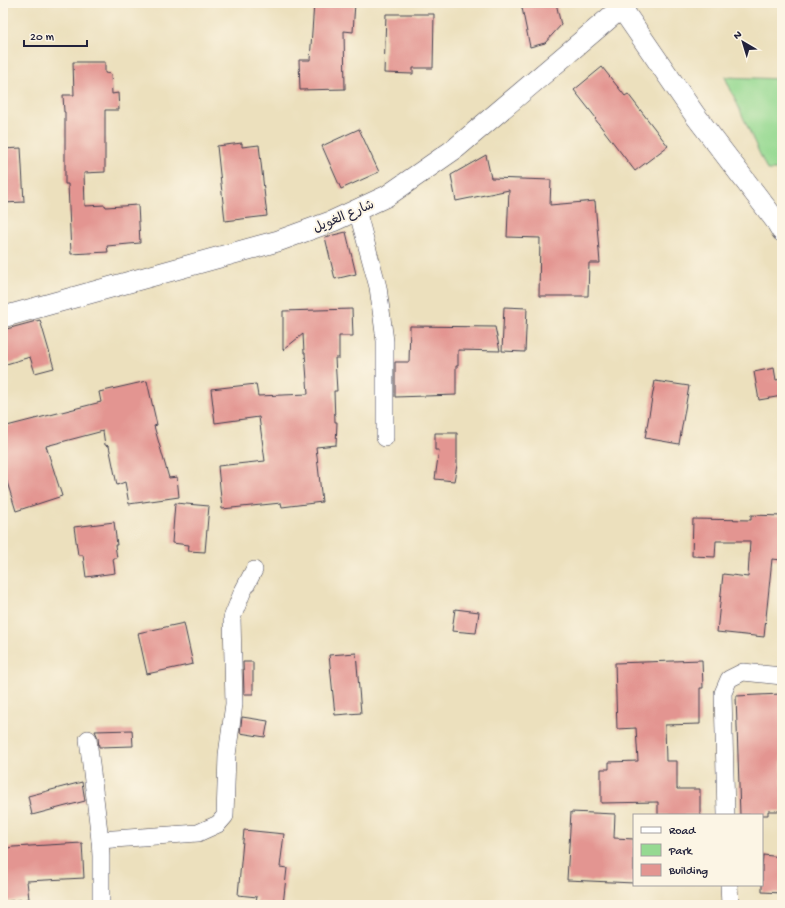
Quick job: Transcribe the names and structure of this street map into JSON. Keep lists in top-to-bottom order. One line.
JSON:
{"streets":{"street":["شارع الغويل"]},"legend":["Road","Park","Building"],"scale_bar":"20 m","north":"top left"}
